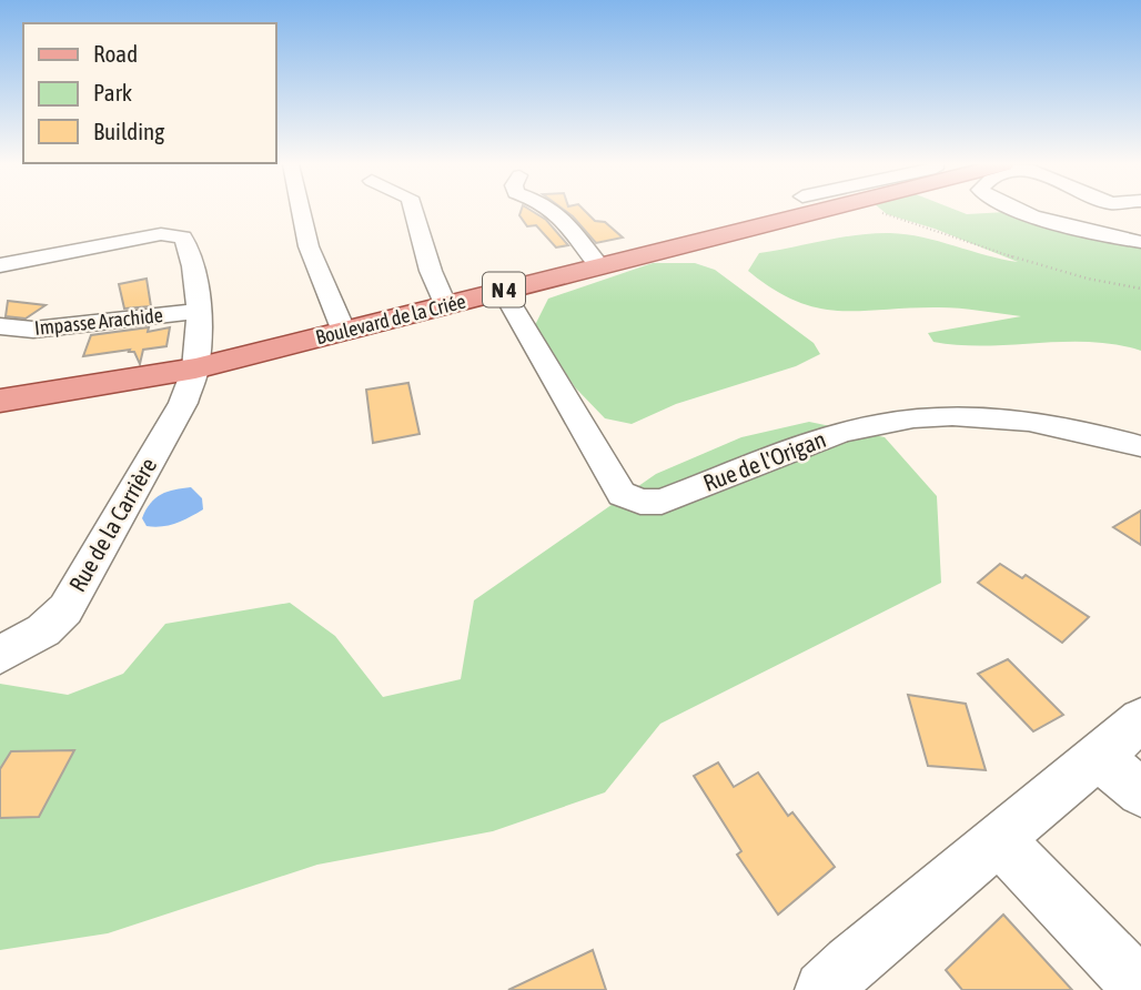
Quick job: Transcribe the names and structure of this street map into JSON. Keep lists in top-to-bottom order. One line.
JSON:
{"streets":{"main road":["N 4","Boulevard de la Criée"],"street":["Impasse Arachide","Rue de l'Origan","Rue de la Carrière"]},"crossings":[["Boulevard de la Criée","Rue de l'Origan"],["Boulevard de la Criée","Rue de la Carrière"],["Impasse Arachide","Rue de la Carrière"]],"legend":["Road","Park","Building"]}
